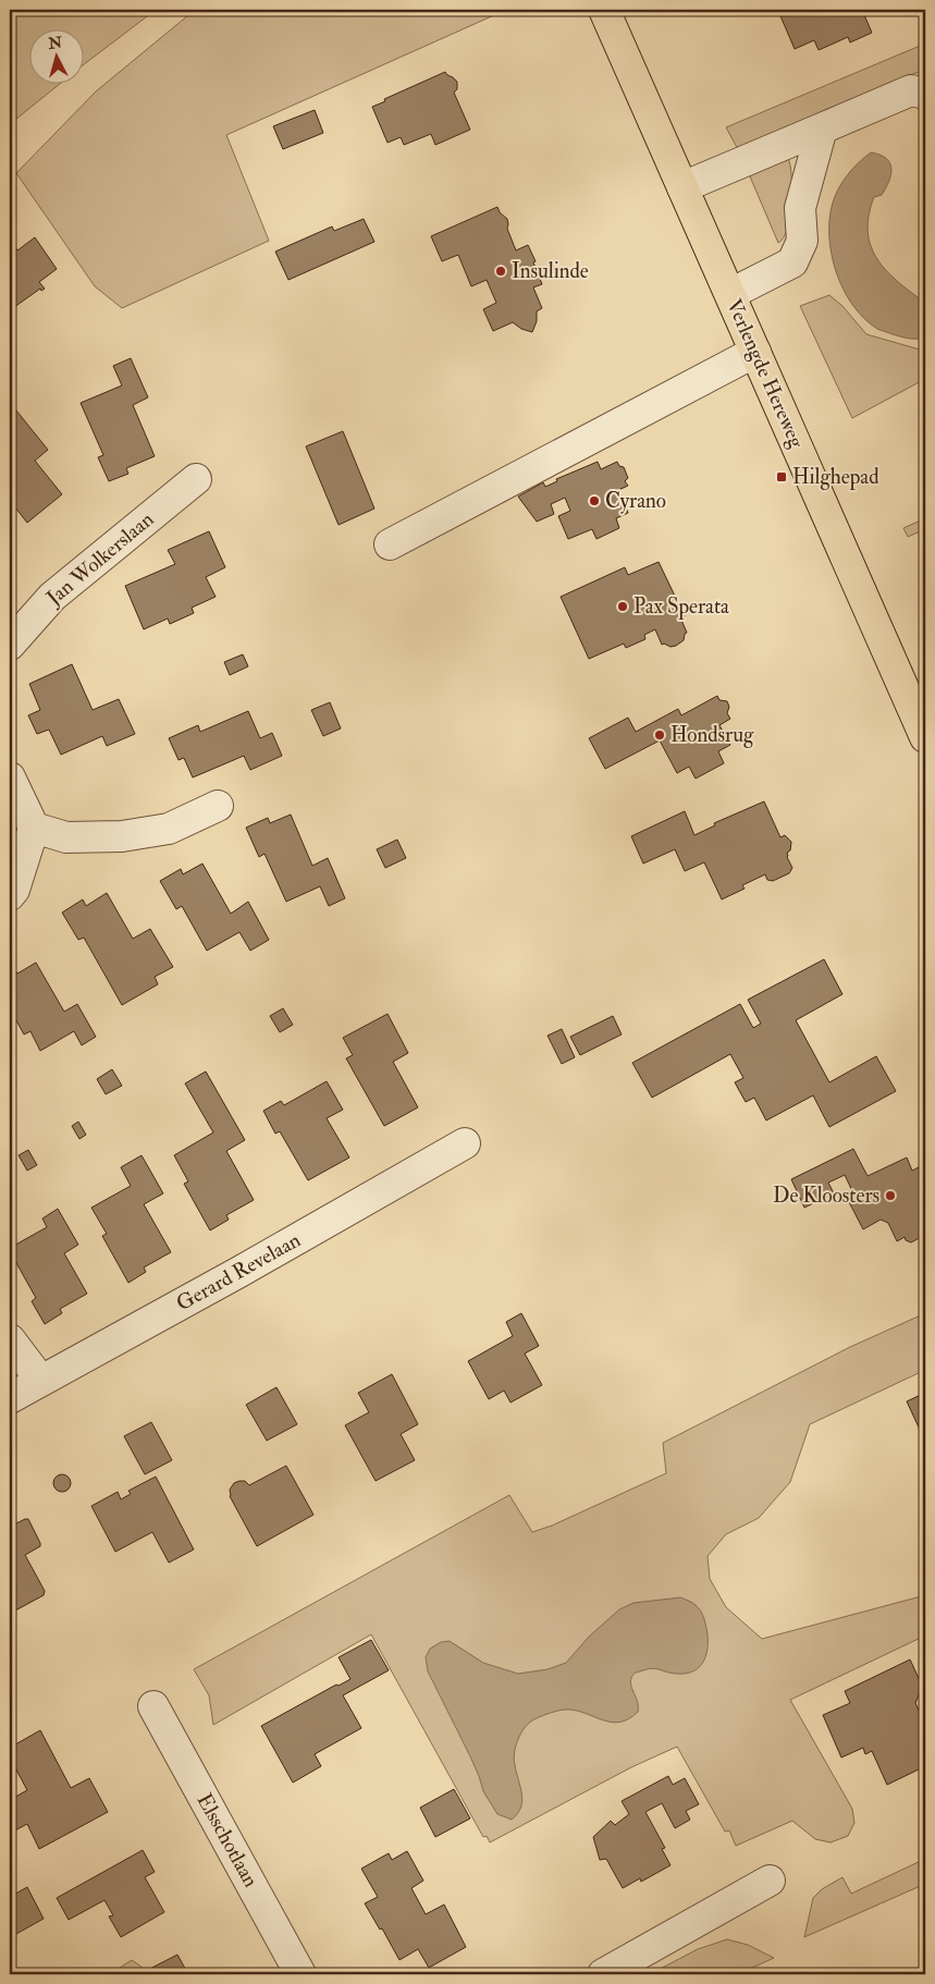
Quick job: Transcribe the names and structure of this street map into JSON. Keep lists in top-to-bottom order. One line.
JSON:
{"streets":{"main road":["Verlengde Hereweg"],"street":["Jan Wolkerslaan","Gerard Revelaan","Elsschotlaan"]},"places":{"other":["Insulinde","Cyrano","Pax Sperata","Hondsrug","De Kloosters"],"transit":["Hilghepad"]},"north":"top"}
